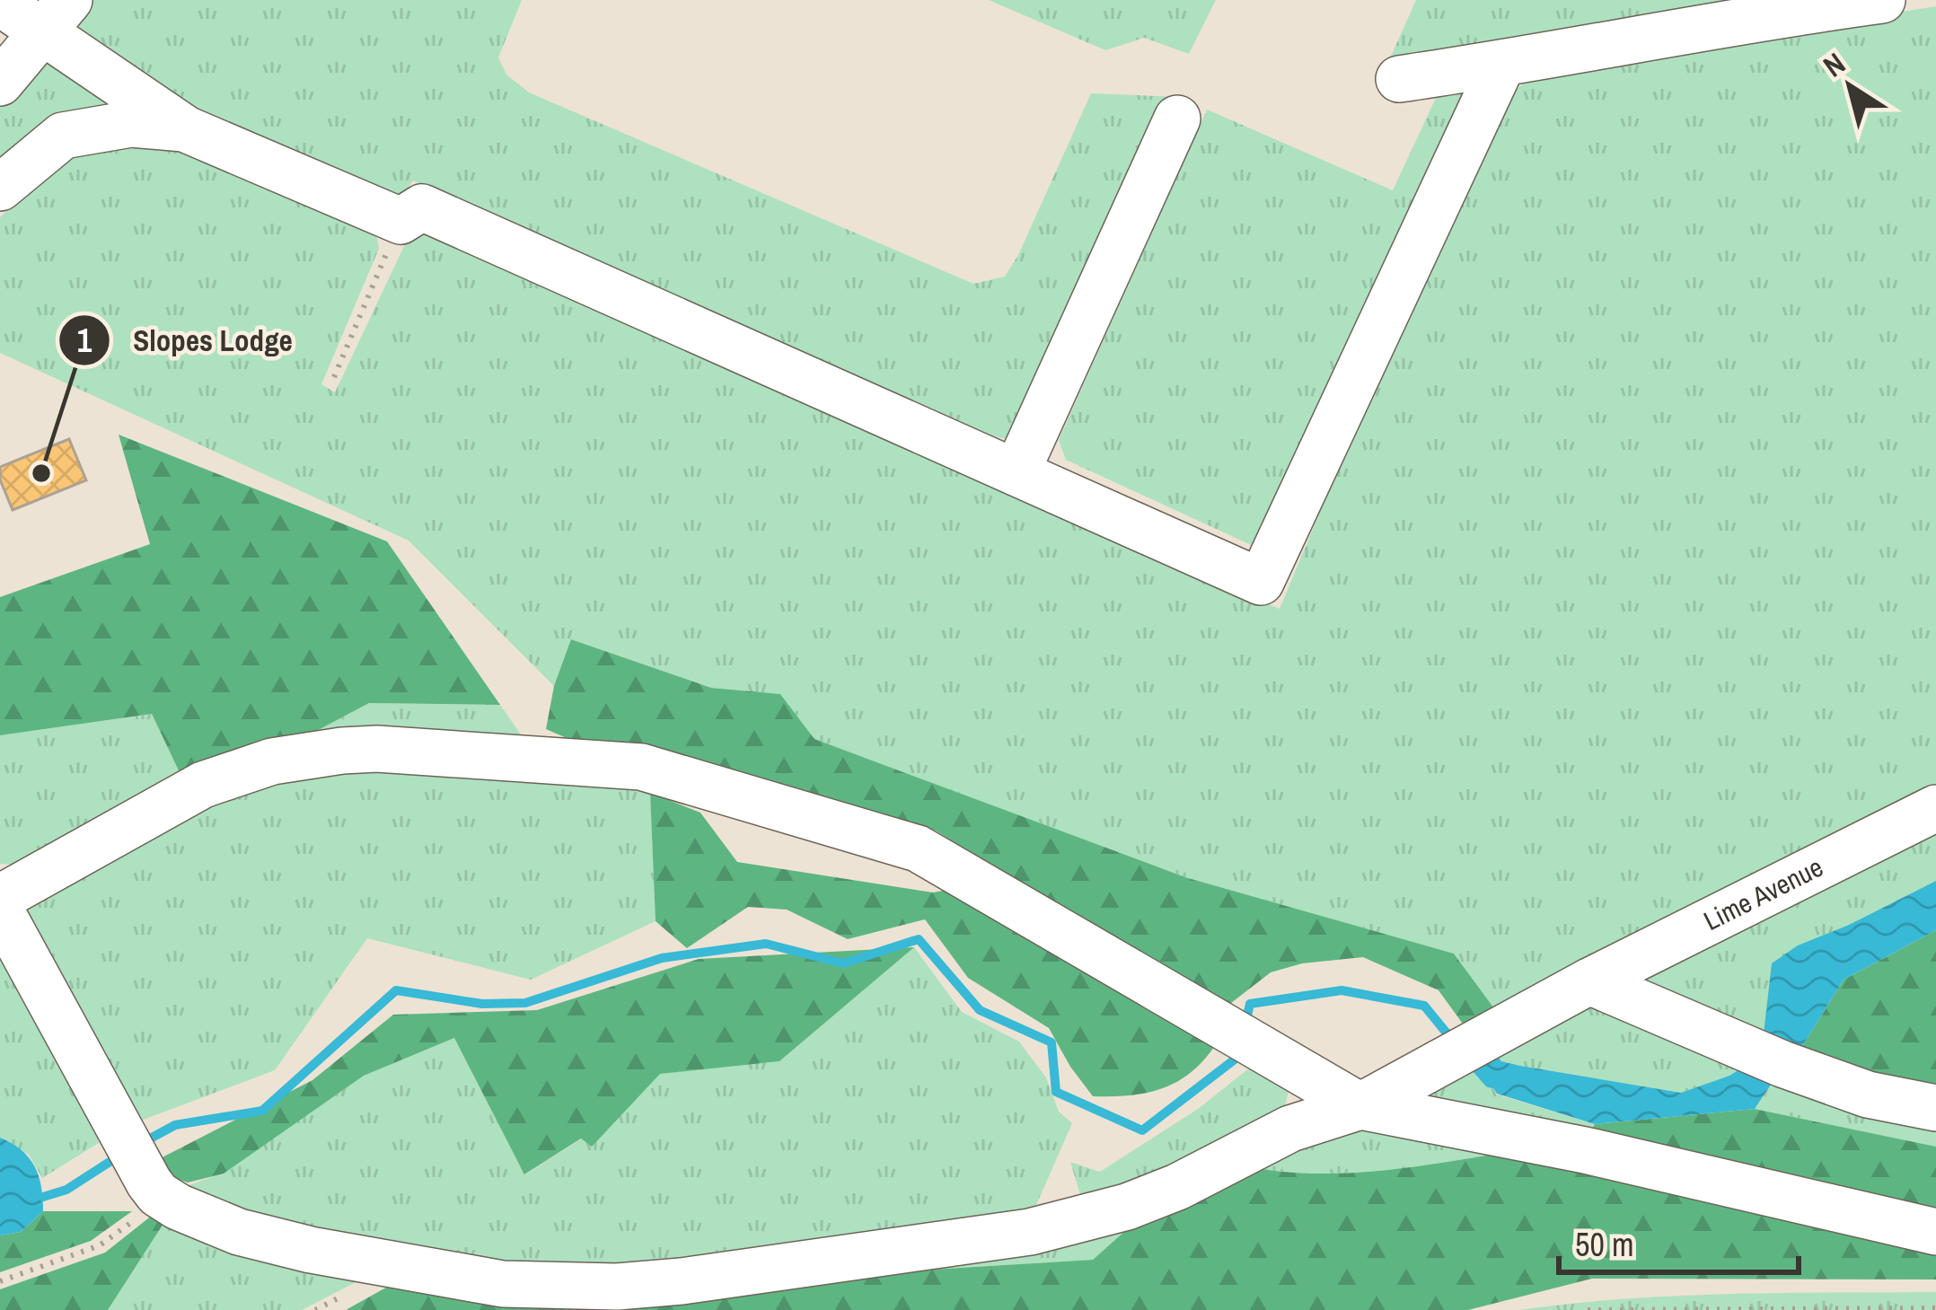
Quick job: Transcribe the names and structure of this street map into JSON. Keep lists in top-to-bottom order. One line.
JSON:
{"streets":{"lane":["Lime Avenue"]},"places":["Slopes Lodge"],"scale_bar":"50 m","north":"top left"}
